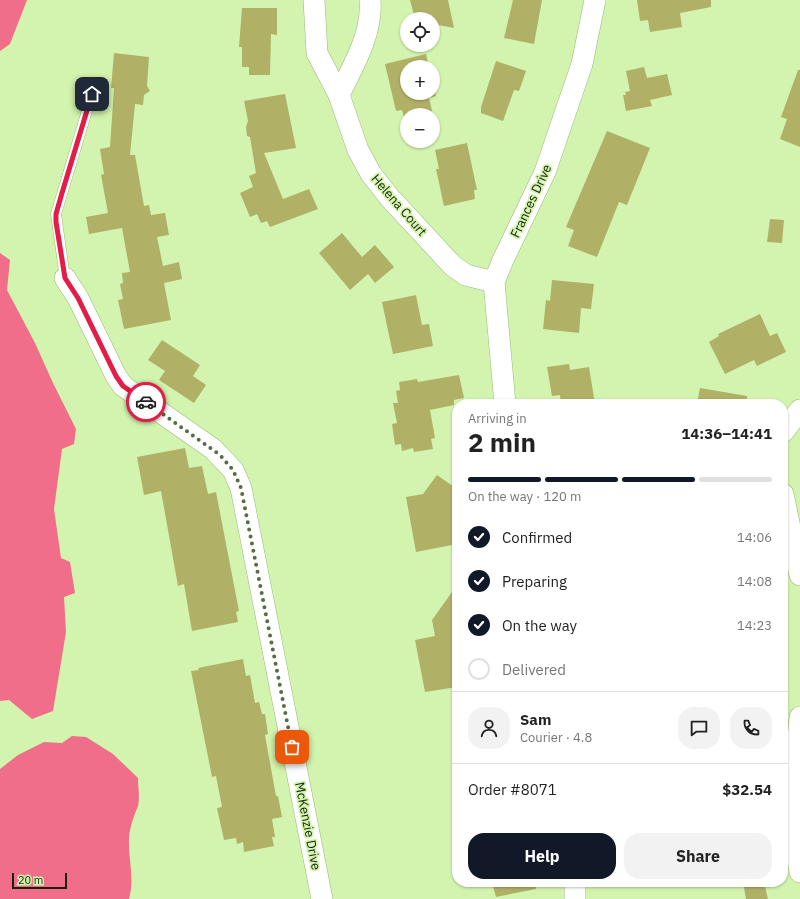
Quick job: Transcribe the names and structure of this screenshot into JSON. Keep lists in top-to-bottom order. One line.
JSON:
{"streets":{"street":["Frances Drive","Helena Court","McKenzie Drive"]},"crossings":[["Frances Drive","Helena Court"]],"scale_bar":"20 m","page":{"map_buttons":["+","−"],"heading":["2 min","Arriving in","14:36–14:41"],"panel":["Sam","Courier · 4.8","Order #8071","$32.54"],"bar":"On the way · 120 m","list":[["Confirmed","14:06"],["Preparing","14:08"],["On the way","14:23"],"Delivered"],"buttons":["Help","Share"],"scale":"20 m"}}
